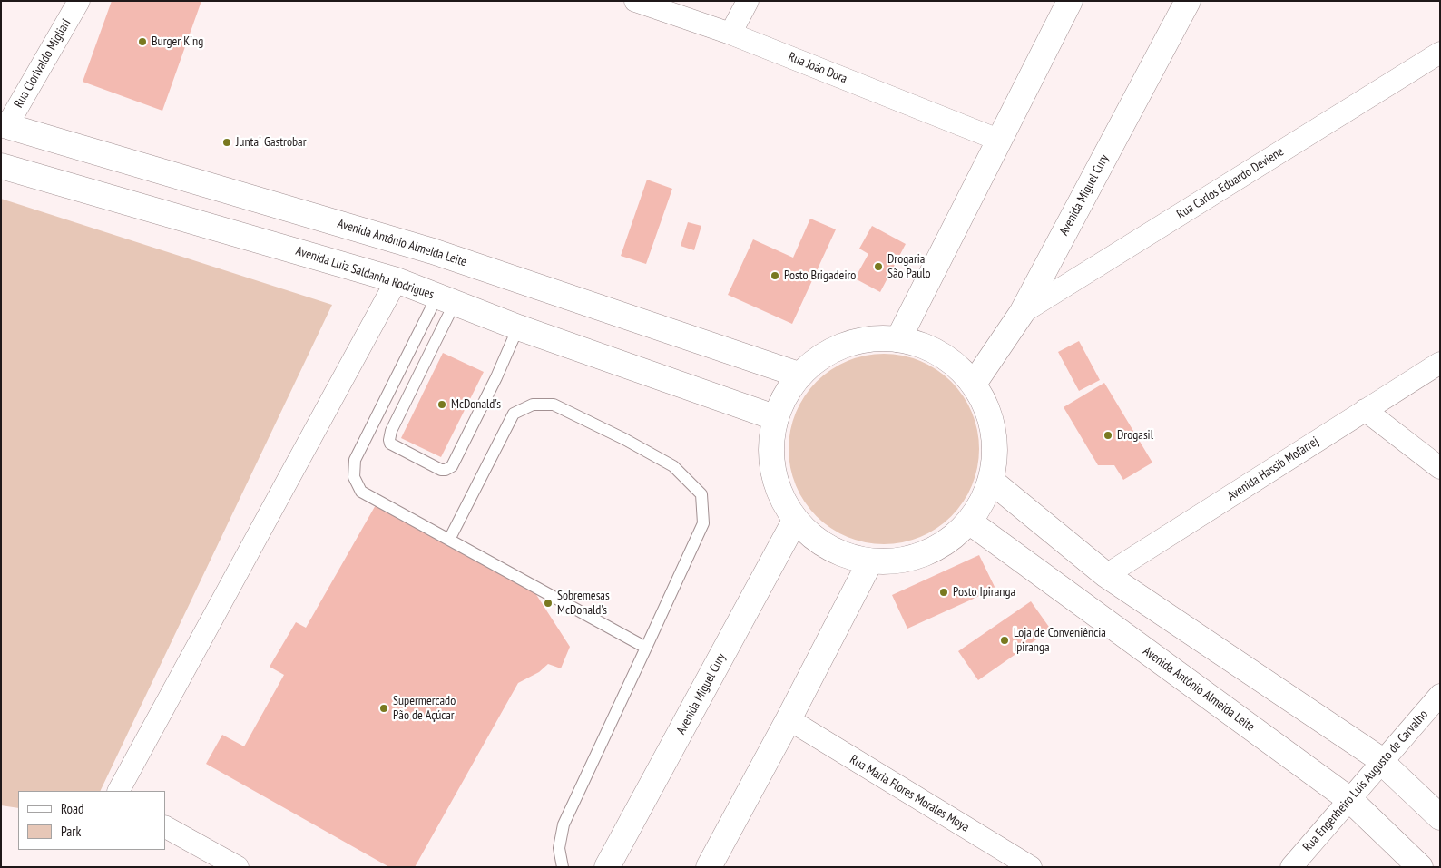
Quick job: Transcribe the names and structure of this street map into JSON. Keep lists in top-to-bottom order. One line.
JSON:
{"streets":{"main road":["Avenida Miguel Cury","Avenida Antônio Almeida Leite","Avenida Luiz Saldanha Rodrigues"],"street":["Rua Clorivaldo Migliari","Rua João Dora","Rua Carlos Eduardo Deviene","Avenida Hassib Mofarrej","Rua Engenheiro Luis Augusto de Carvalho","Rua Maria Flores Morales Moya"]},"crossings":[["Rua Clorivaldo Migliari","Avenida Antônio Almeida Leite"],["Rua Carlos Eduardo Deviene","Avenida Miguel Cury"],["Avenida Antônio Almeida Leite","Rua Engenheiro Luis Augusto de Carvalho"]],"places":["Burger King","Juntai Gastrobar","Drogaria São Paulo","Posto Brigadeiro","McDonald's","Drogasil","Posto Ipiranga","Sobremesas McDonald's","Loja de Conveniência Ipiranga","Supermercado Pão de Açúcar"],"legend":["Road","Park"]}
